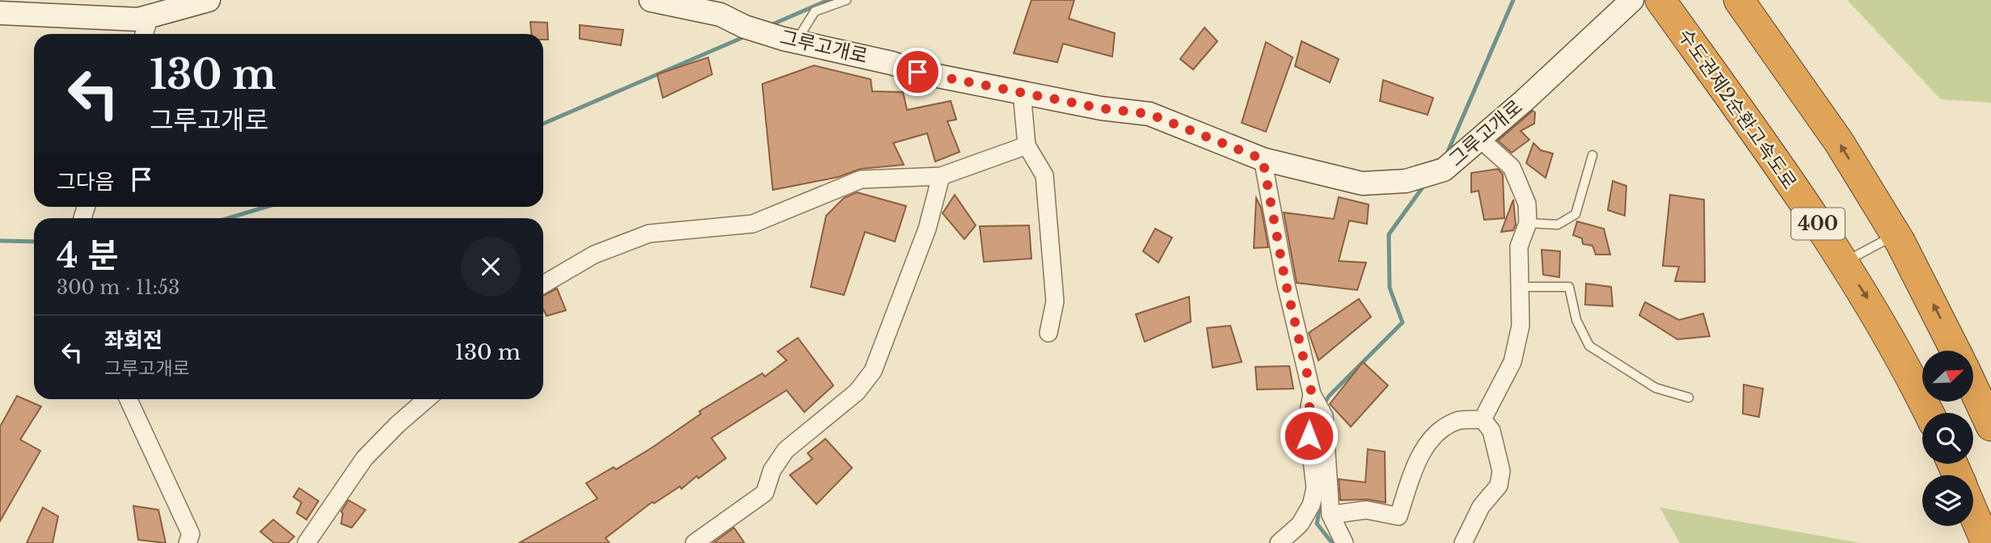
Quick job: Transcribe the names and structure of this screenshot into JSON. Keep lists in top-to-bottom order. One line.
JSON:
{"streets":{"highway":["수도권제2순환고속도로","400"],"street":["그루고개로"]},"north":"top right","page":{"turn":["130 m","그루고개로"],"then":"그다음","heading":["4 분","300 m · 11:53"],"list":[{"name":"좌회전","note":"그루고개로","value":"130 m"}]}}
